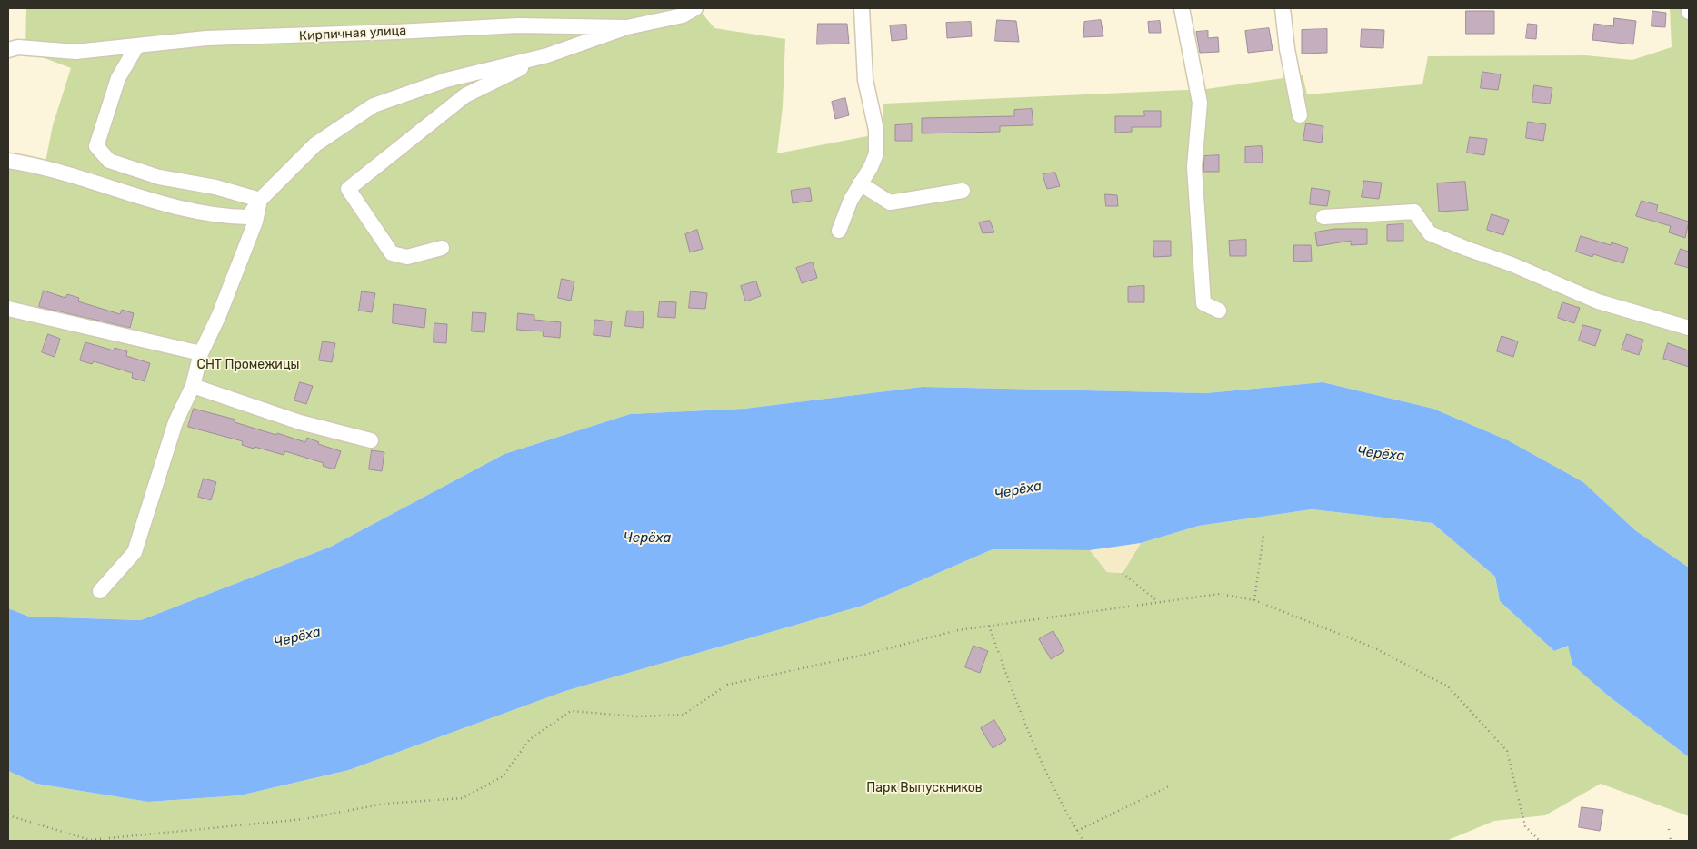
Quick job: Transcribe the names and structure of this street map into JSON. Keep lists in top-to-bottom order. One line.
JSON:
{"streets":{"street":["Кирпичная улица"]},"water":["Черёха"],"parks":["СНТ Промежицы","Парк Выпускников"]}
